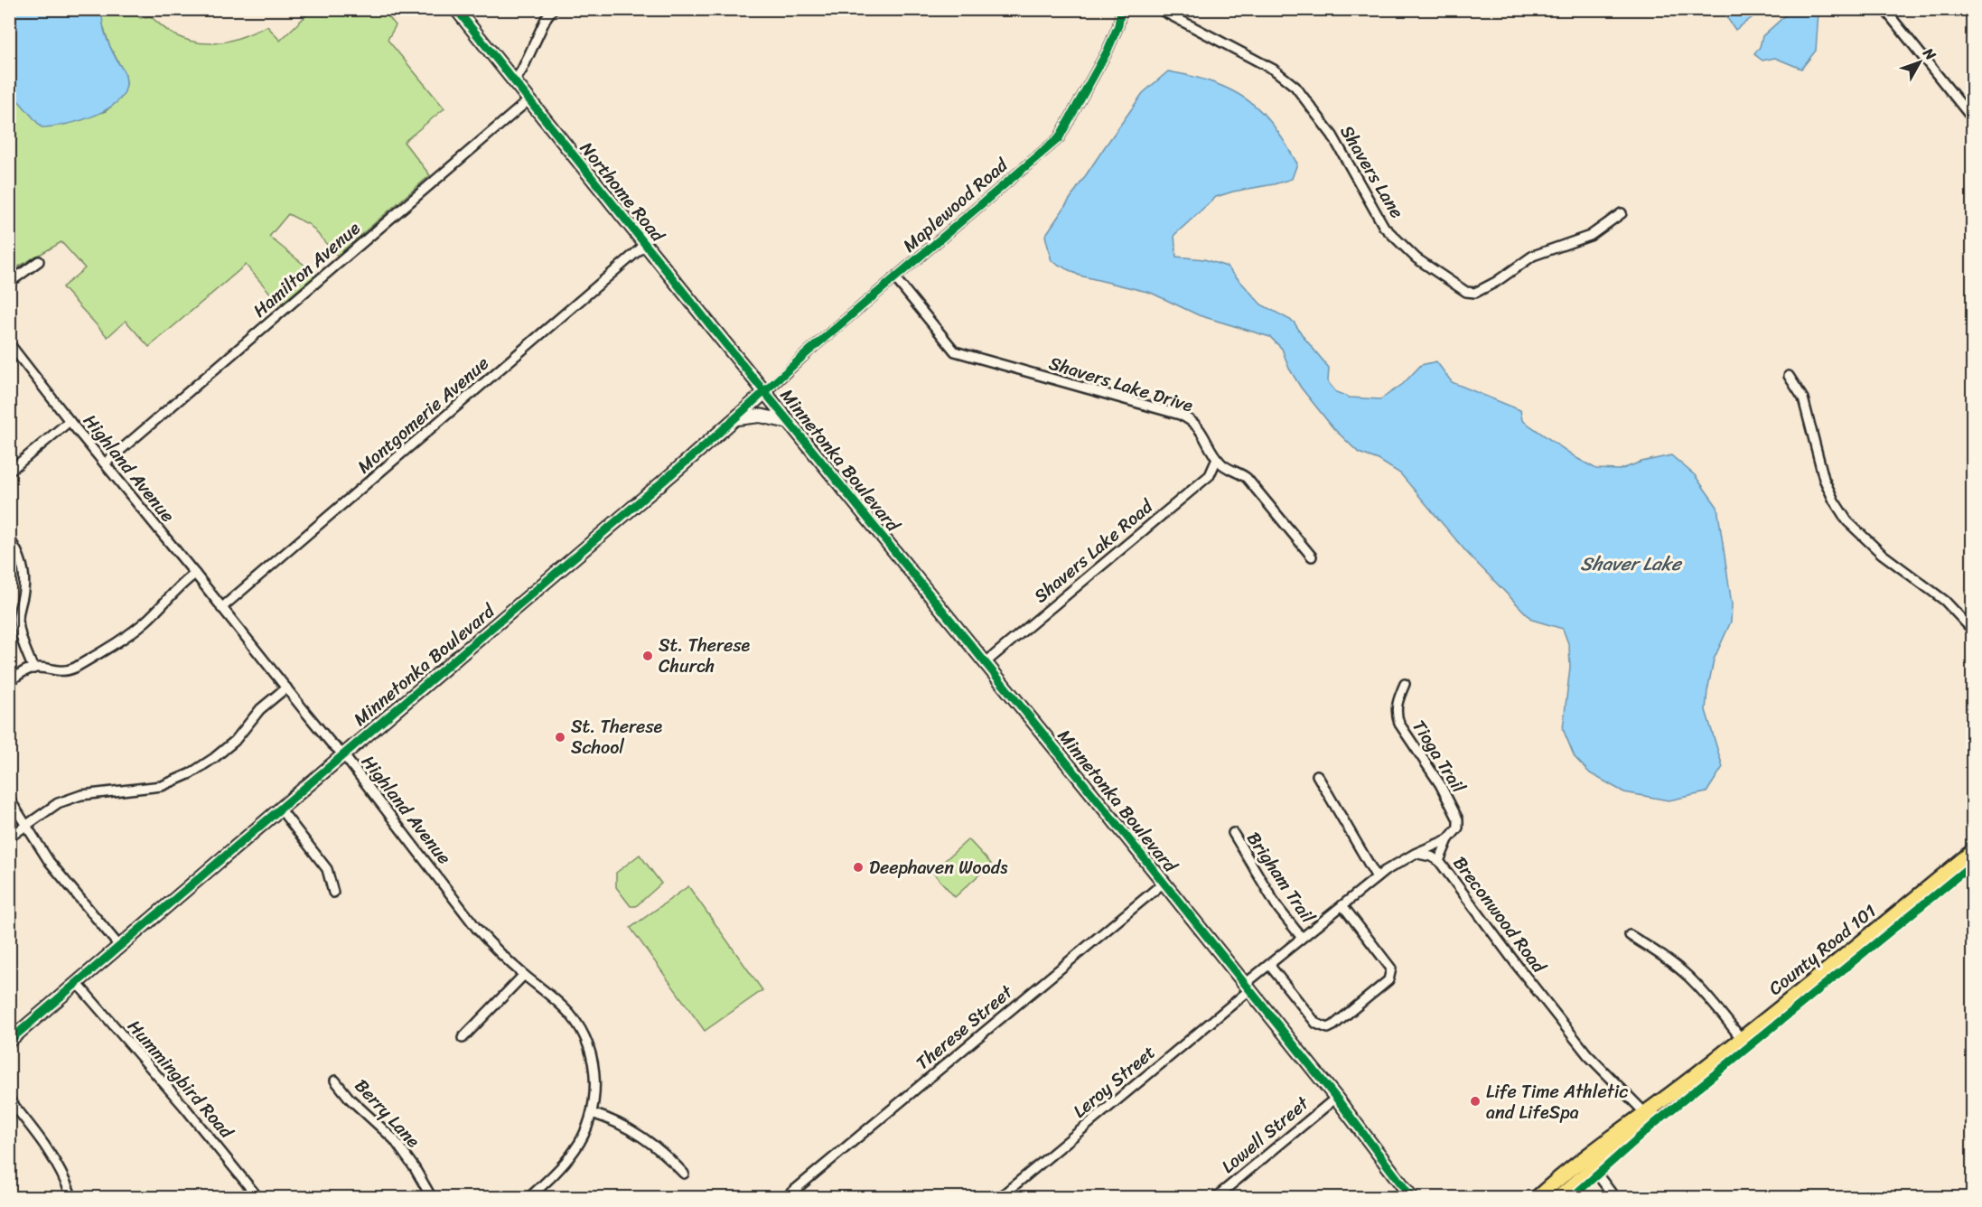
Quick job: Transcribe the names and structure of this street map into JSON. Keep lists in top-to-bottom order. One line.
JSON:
{"streets":{"main road":["County Road 101"],"street":["Shavers Lane","Northome Road","Maplewood Road","Hamilton Avenue","Shavers Lake Drive","Montgomerie Avenue","Minnetonka Boulevard","Highland Avenue","Shavers Lake Road","Tioga Trail","Brigham Trail","Breconwood Road","Therese Street","Hummingbird Road","Leroy Street","Berry Lane","Lowell Street"]},"crossings":[["Northome Road","Maplewood Road"],["Northome Road","Hamilton Avenue"],["Northome Road","Montgomerie Avenue"],["Northome Road","Minnetonka Boulevard"],["Maplewood Road","Shavers Lake Drive"],["Maplewood Road","Minnetonka Boulevard"],["Hamilton Avenue","Highland Avenue"],["Shavers Lake Drive","Shavers Lake Road"],["Montgomerie Avenue","Highland Avenue"],["Minnetonka Boulevard","Highland Avenue"],["Minnetonka Boulevard","Shavers Lake Road"],["Minnetonka Boulevard","Therese Street"],["Minnetonka Boulevard","Hummingbird Road"],["Minnetonka Boulevard","Leroy Street"],["Minnetonka Boulevard","Lowell Street"],["Breconwood Road","County Road 101"]],"water":["Shaver Lake"],"places":["St. Therese Church","St. Therese School","Deephaven Woods","Life Time Athletic and LifeSpa"],"north":"top right"}
